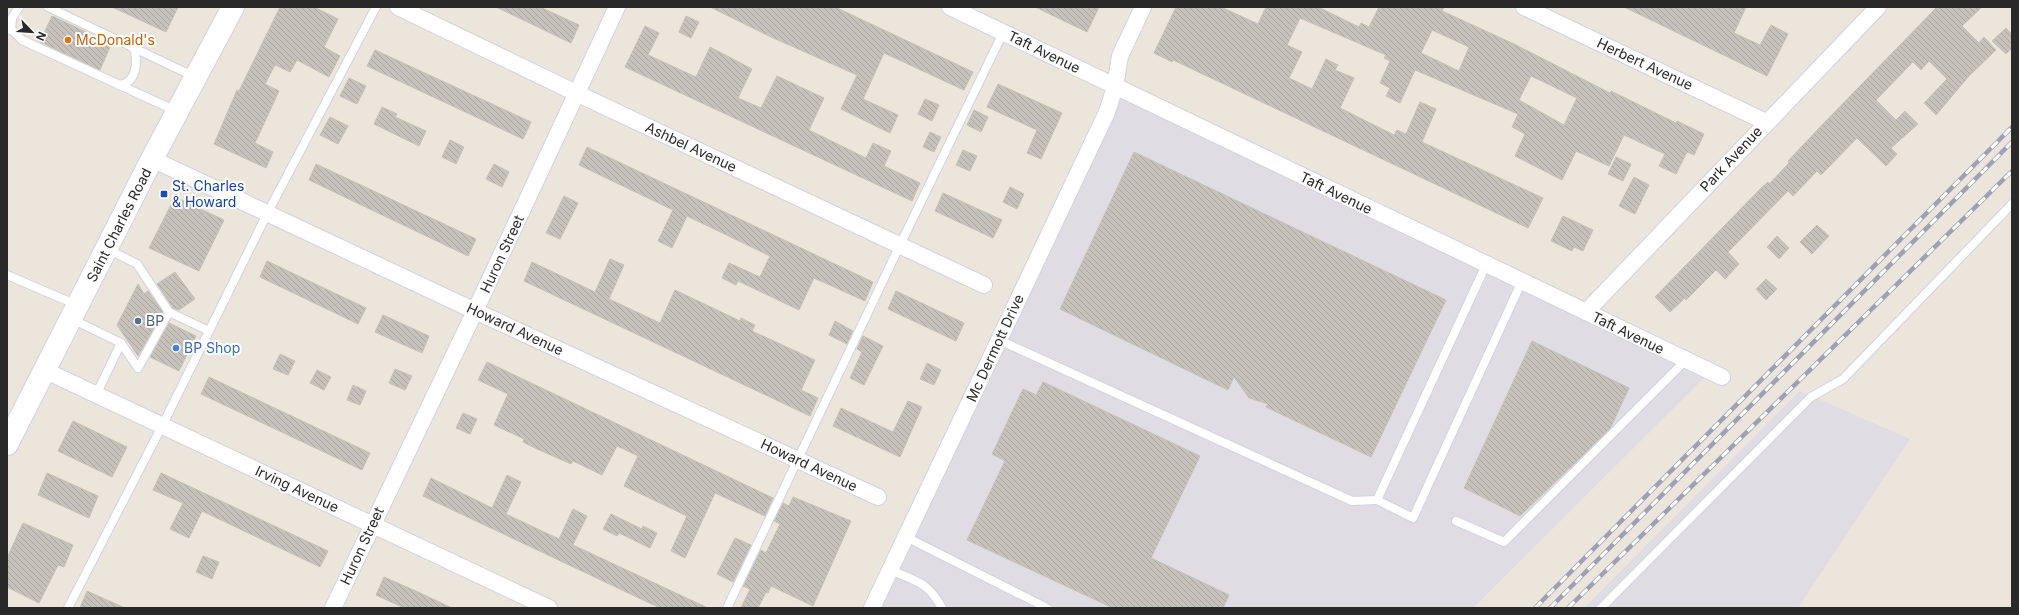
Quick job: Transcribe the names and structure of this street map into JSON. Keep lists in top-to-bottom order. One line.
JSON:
{"streets":{"main road":["Saint Charles Road"],"street":["Taft Avenue","Herbert Avenue","Ashbel Avenue","Park Avenue","Huron Street","Howard Avenue","Mc Dermott Drive","Irving Avenue"]},"crossings":[["Taft Avenue","Park Avenue"],["Taft Avenue","Mc Dermott Drive"],["Herbert Avenue","Park Avenue"],["Ashbel Avenue","Huron Street"],["Saint Charles Road","Howard Avenue"],["Saint Charles Road","Irving Avenue"],["Huron Street","Howard Avenue"],["Huron Street","Irving Avenue"]],"places":{"other":["McDonald's","BP","BP Shop"],"transit":["St. Charles & Howard"]},"north":"bottom right"}
